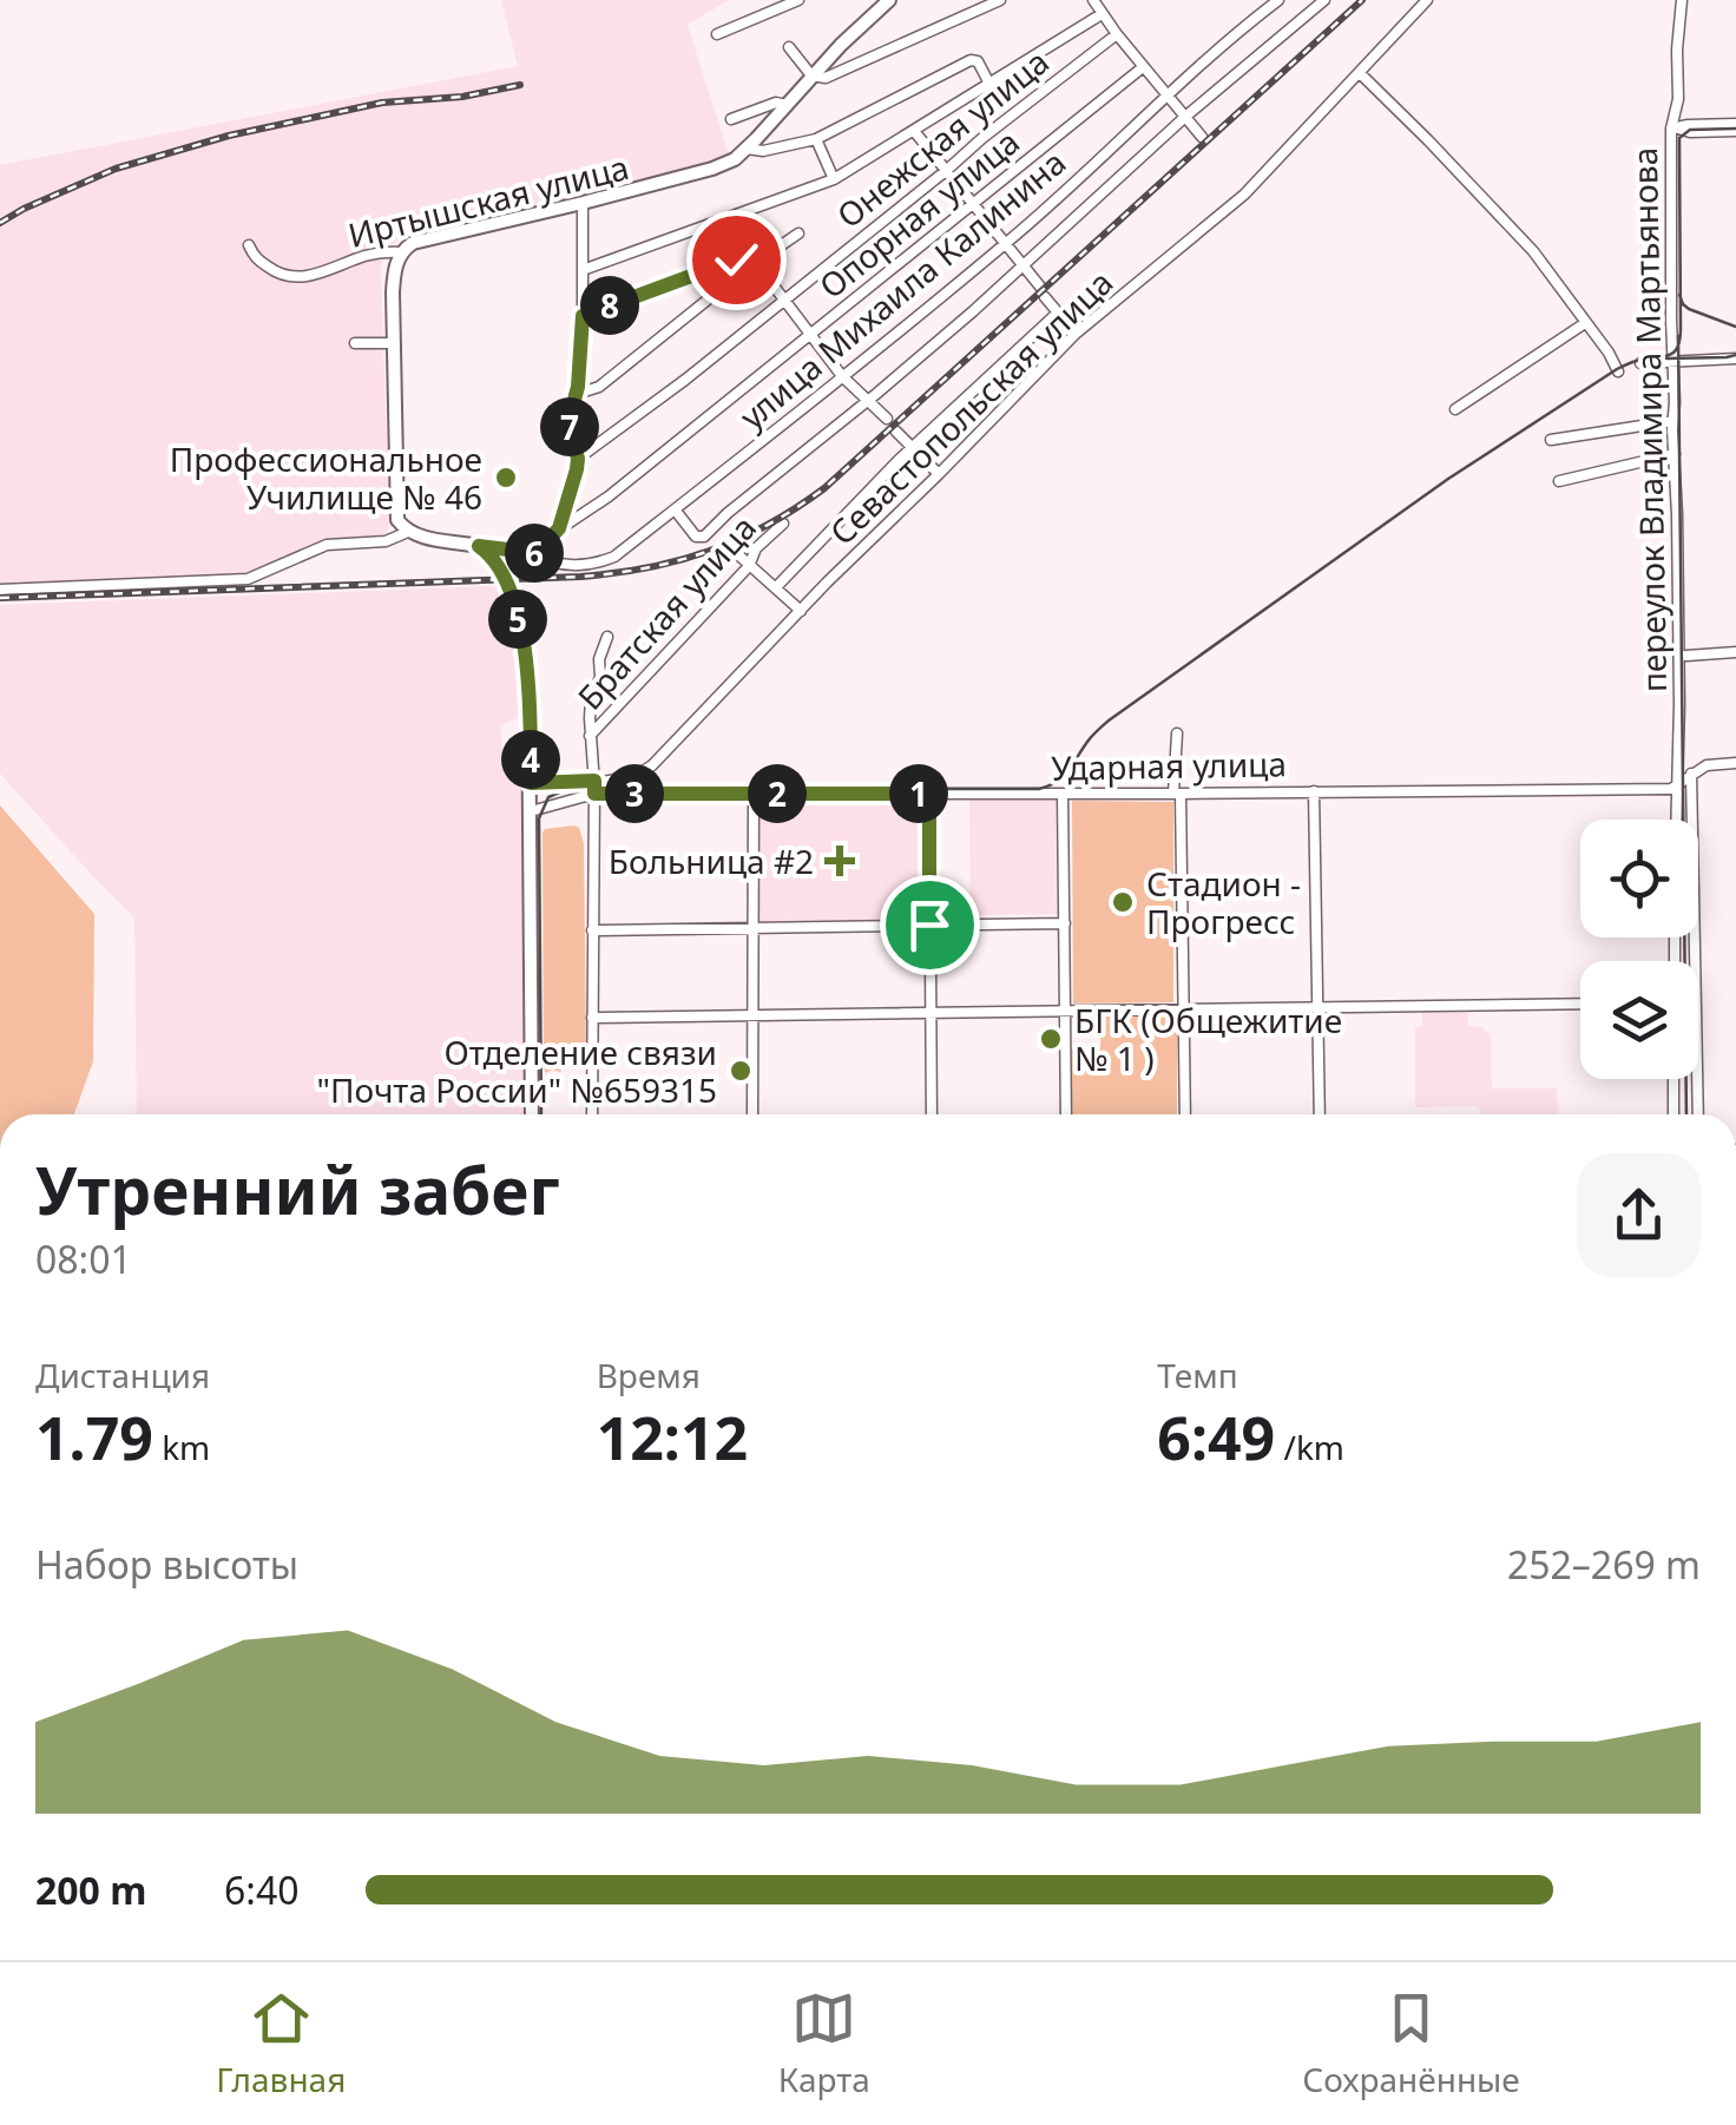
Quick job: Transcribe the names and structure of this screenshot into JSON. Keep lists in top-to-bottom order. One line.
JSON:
{"streets":{"main road":["Иртышская улица"],"street":["Онежская улица","Опорная улица","улица Михаила Калинина","Севастопольская улица","переулок Владимира Мартьянова","Братская улица","Ударная улица"]},"crossings":[["переулок Владимира Мартьянова","Ударная улица"]],"places":{"other":["Профессиональное Училище № 46","Стадион - Прогресс","БГК (Общежитие № 1 )","Отделение связи \"Почта России\" №659315"],"health":["Больница #2"]},"page":{"pins":["8","7","6","5","4","1","2","3"],"heading":["Утренний забег","08:01"],"stats":[["Дистанция","1.79 km"],["Время","12:12"],["Темп","6:49 /km"]],"chart":["Набор высоты","252–269 m"],"list":[{"name":"200 m","note":"6:40"}],"tabs":["Главная","Карта","Сохранённые"]}}
